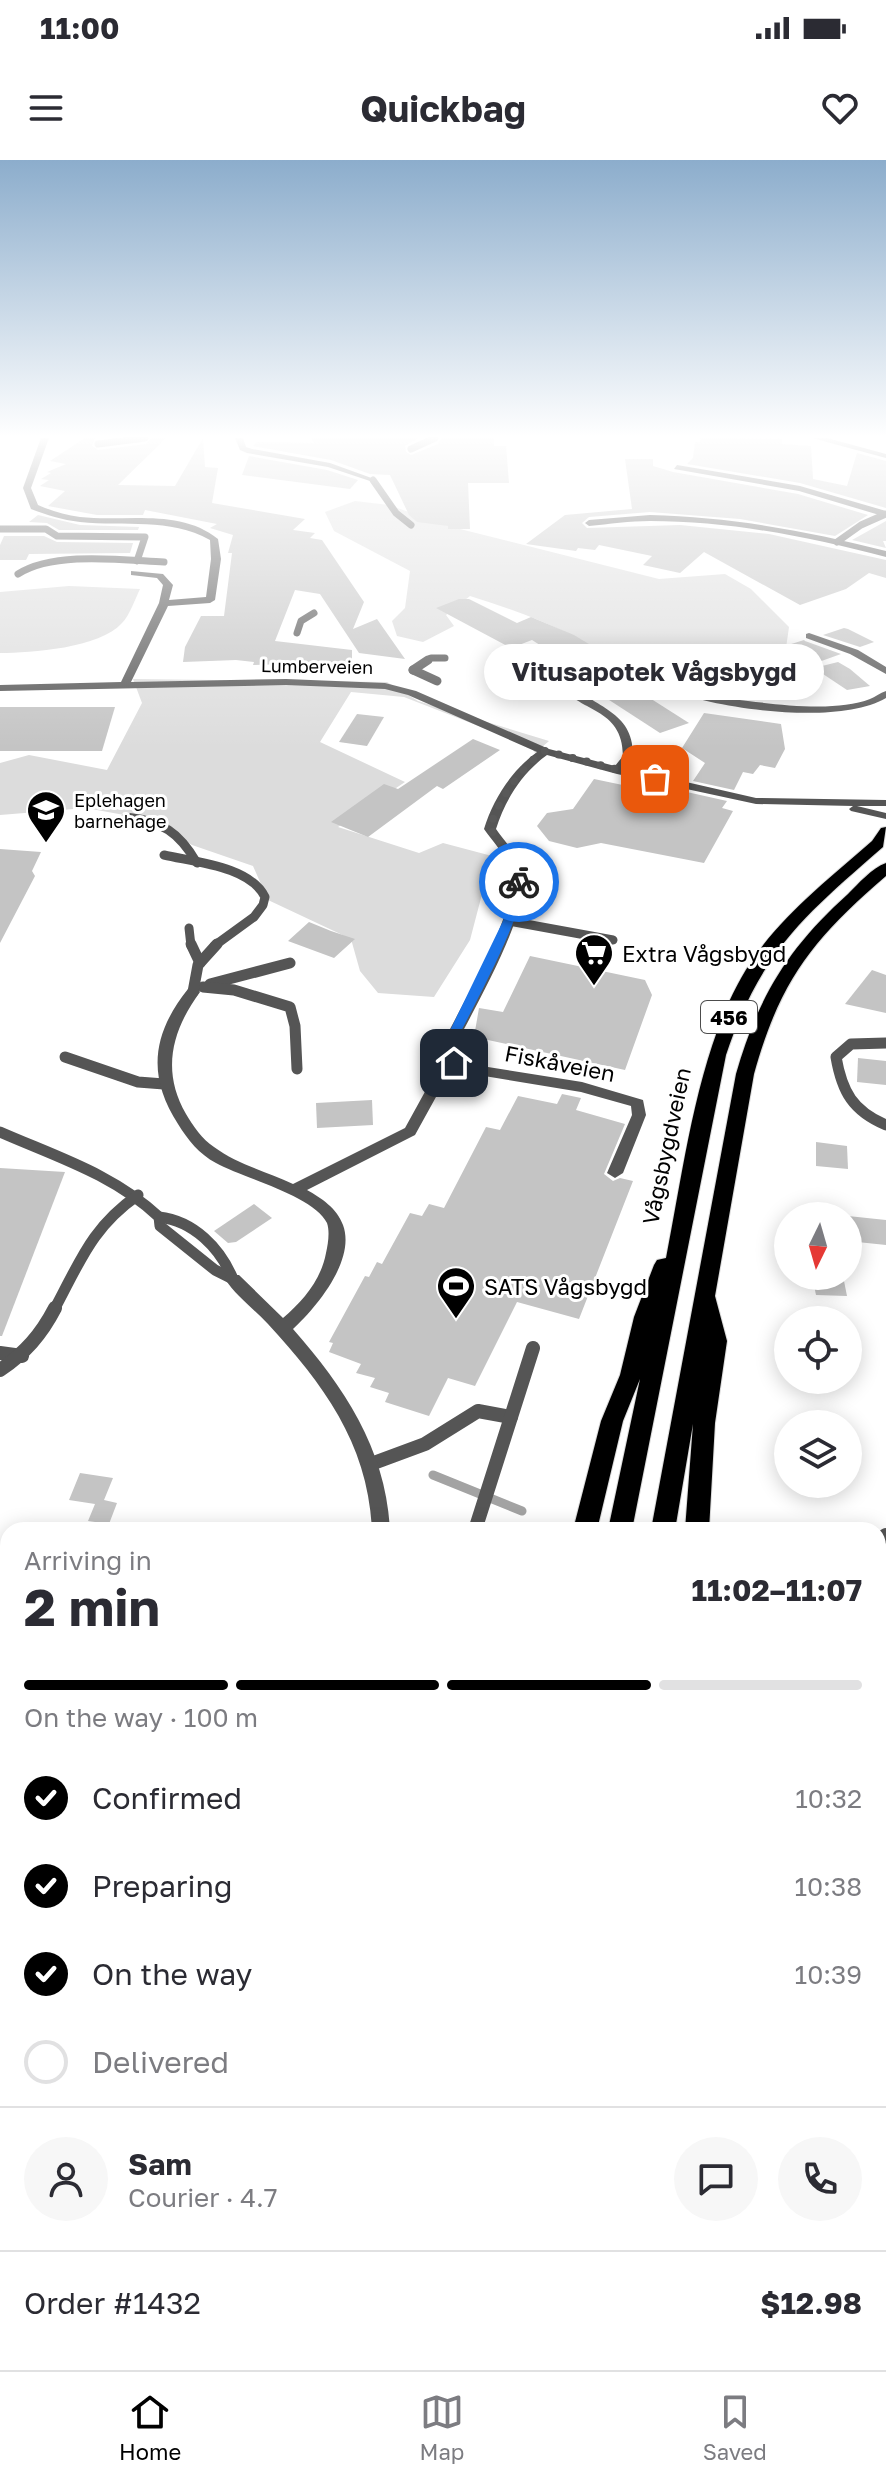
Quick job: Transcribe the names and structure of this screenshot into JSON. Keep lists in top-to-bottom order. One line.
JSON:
{"streets":{"main road":["456","Vågsbygdveien"],"street":["Lumberveien","Fiskåveien"]},"crossings":[["456","Vågsbygdveien"]],"places":{"other":["Vitusapotek Vågsbygd"],"school or university":["Eplehagen barnehage"],"supermarket":["Extra Vågsbygd"],"sports":["SATS Vågsbygd"]},"north":"bottom","page":{"status":"11:00","header":"Quickbag","bubble":"Vitusapotek Vågsbygd","heading":["2 min","Arriving in","11:02–11:07"],"panel":["Sam","Courier · 4.7","Order #1432","$12.98"],"bar":"On the way · 100 m","list":[["Confirmed","10:32"],["Preparing","10:38"],["On the way","10:39"],"Delivered"],"tabs":["Home","Map","Saved"]}}
